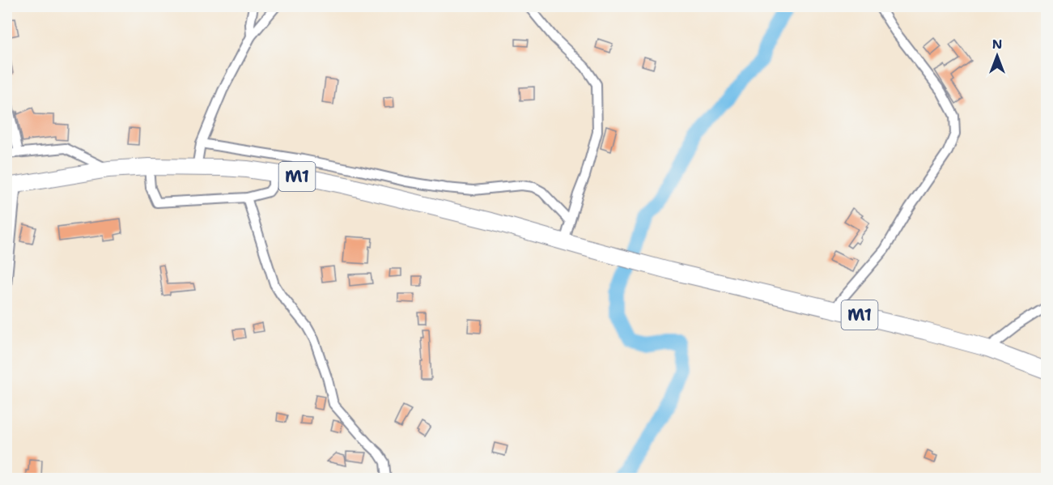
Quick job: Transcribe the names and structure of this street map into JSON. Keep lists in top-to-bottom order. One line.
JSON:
{"streets":{"highway":["M1"]},"north":"top"}
